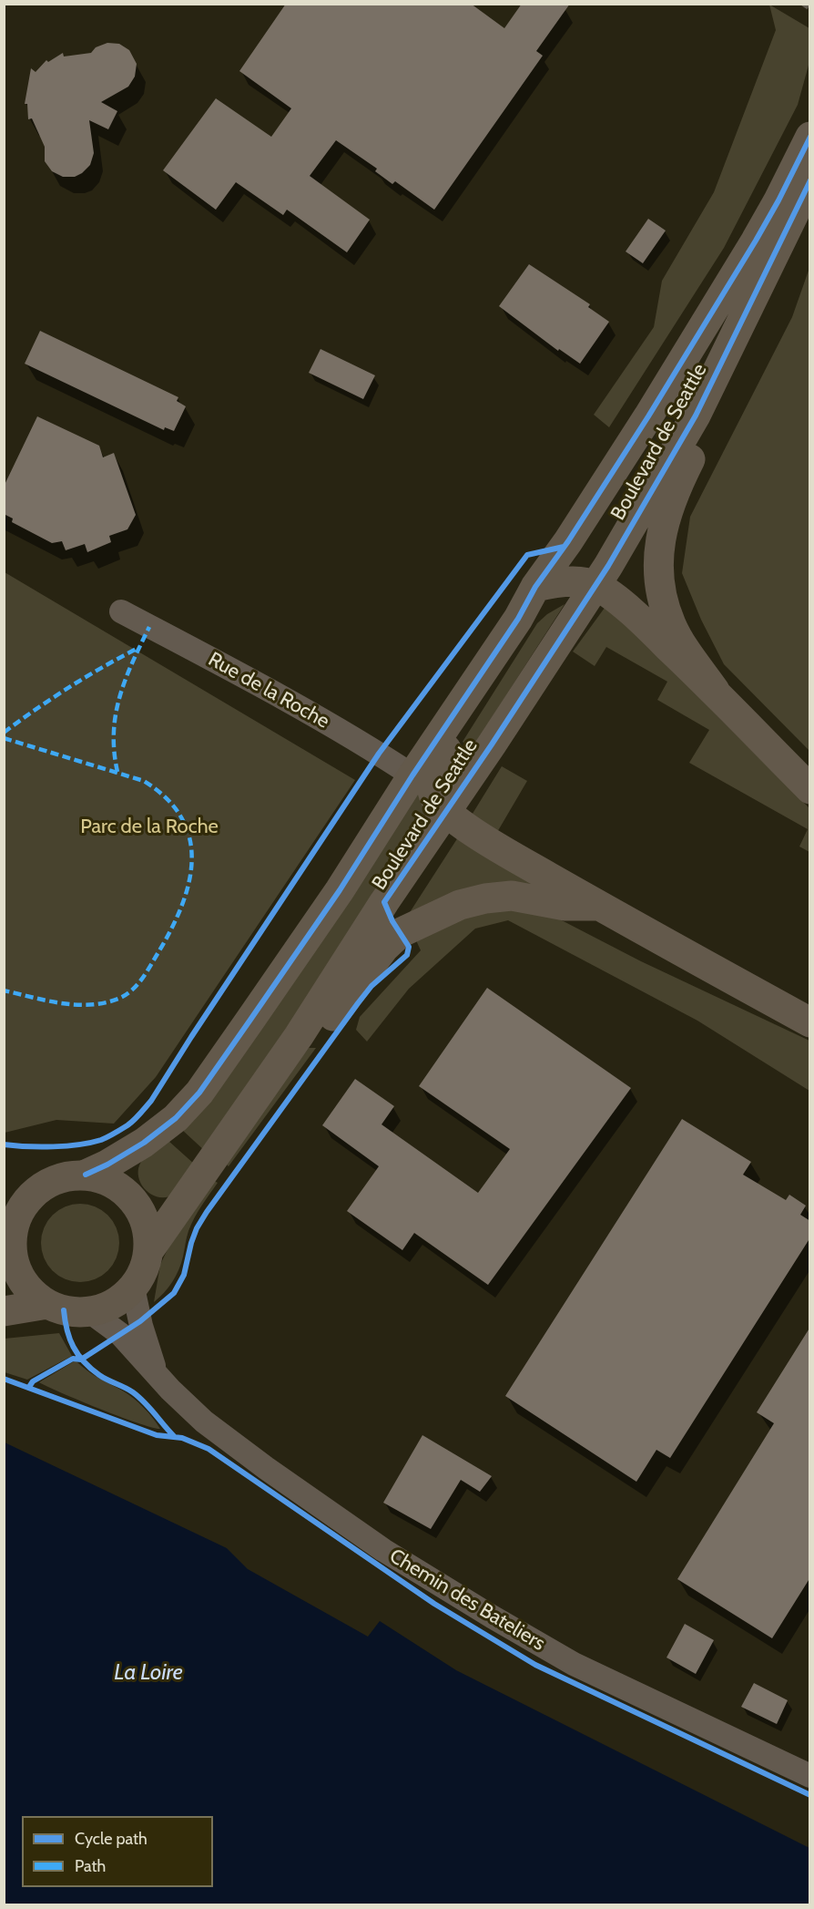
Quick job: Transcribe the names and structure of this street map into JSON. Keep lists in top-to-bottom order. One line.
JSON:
{"streets":{"main road":["Boulevard de Seattle"],"street":["Rue de la Roche","Chemin des Bateliers"]},"crossings":[["Boulevard de Seattle","Rue de la Roche"],["Boulevard de Seattle","Chemin des Bateliers"]],"water":["La Loire"],"parks":["Parc de la Roche"],"legend":["Cycle path","Path"]}
